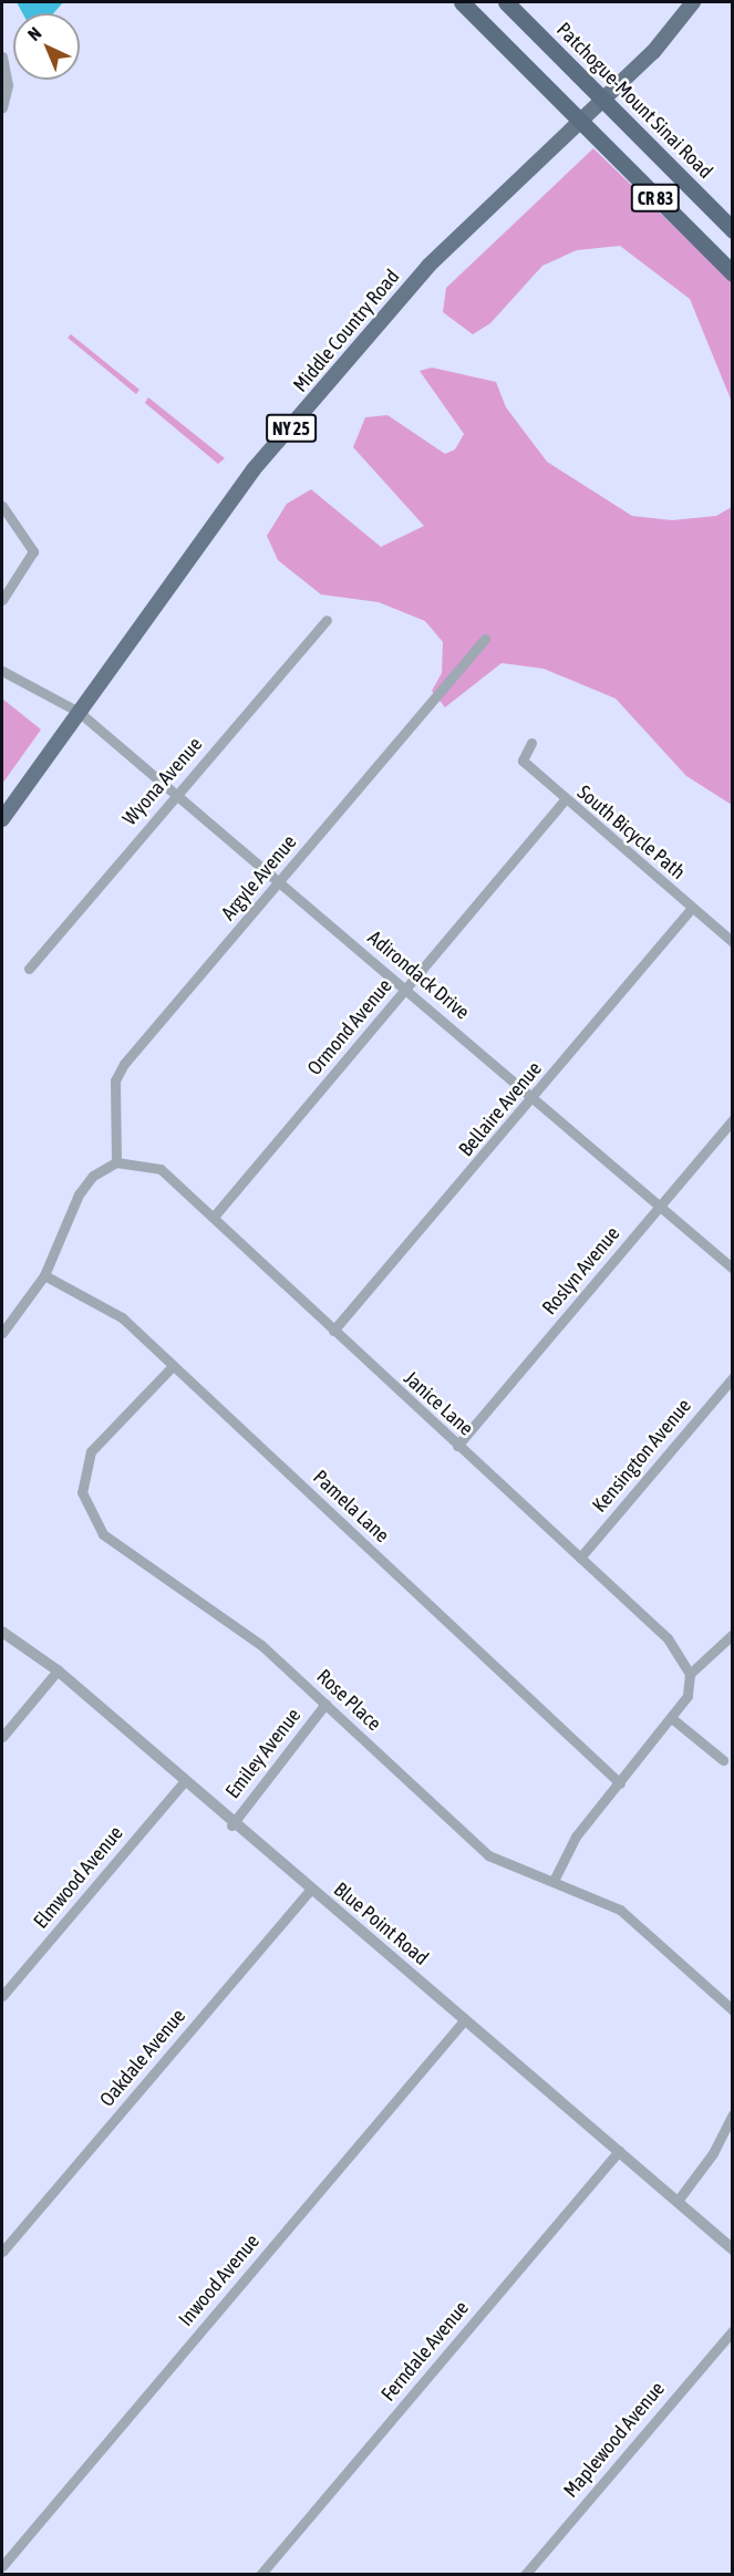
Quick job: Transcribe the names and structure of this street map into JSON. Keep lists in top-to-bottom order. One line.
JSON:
{"streets":{"highway":["Patchogue-Mount Sinai Road","CR 83"],"main road":["Middle Country Road","NY 25"],"street":["Wyona Avenue","South Bicycle Path","Argyle Avenue","Adirondack Drive","Ormond Avenue","Bellaire Avenue","Roslyn Avenue","Janice Lane","Kensington Avenue","Pamela Lane","Rose Place","Emiley Avenue","Elmwood Avenue","Blue Point Road","Oakdale Avenue","Inwood Avenue","Ferndale Avenue","Maplewood Avenue"]},"crossings":[["Patchogue-Mount Sinai Road","Middle Country Road"],["CR 83","Middle Country Road"],["Middle Country Road","Adirondack Drive"],["Wyona Avenue","Adirondack Drive"],["South Bicycle Path","Ormond Avenue"],["South Bicycle Path","Bellaire Avenue"],["Argyle Avenue","Adirondack Drive"],["Argyle Avenue","Janice Lane"],["Adirondack Drive","Ormond Avenue"],["Adirondack Drive","Bellaire Avenue"],["Adirondack Drive","Roslyn Avenue"],["Ormond Avenue","Janice Lane"],["Bellaire Avenue","Janice Lane"],["Roslyn Avenue","Janice Lane"],["Janice Lane","Kensington Avenue"],["Pamela Lane","Rose Place"],["Rose Place","Emiley Avenue"],["Emiley Avenue","Blue Point Road"],["Elmwood Avenue","Blue Point Road"],["Blue Point Road","Oakdale Avenue"],["Blue Point Road","Inwood Avenue"],["Blue Point Road","Ferndale Avenue"]],"north":"top left"}
